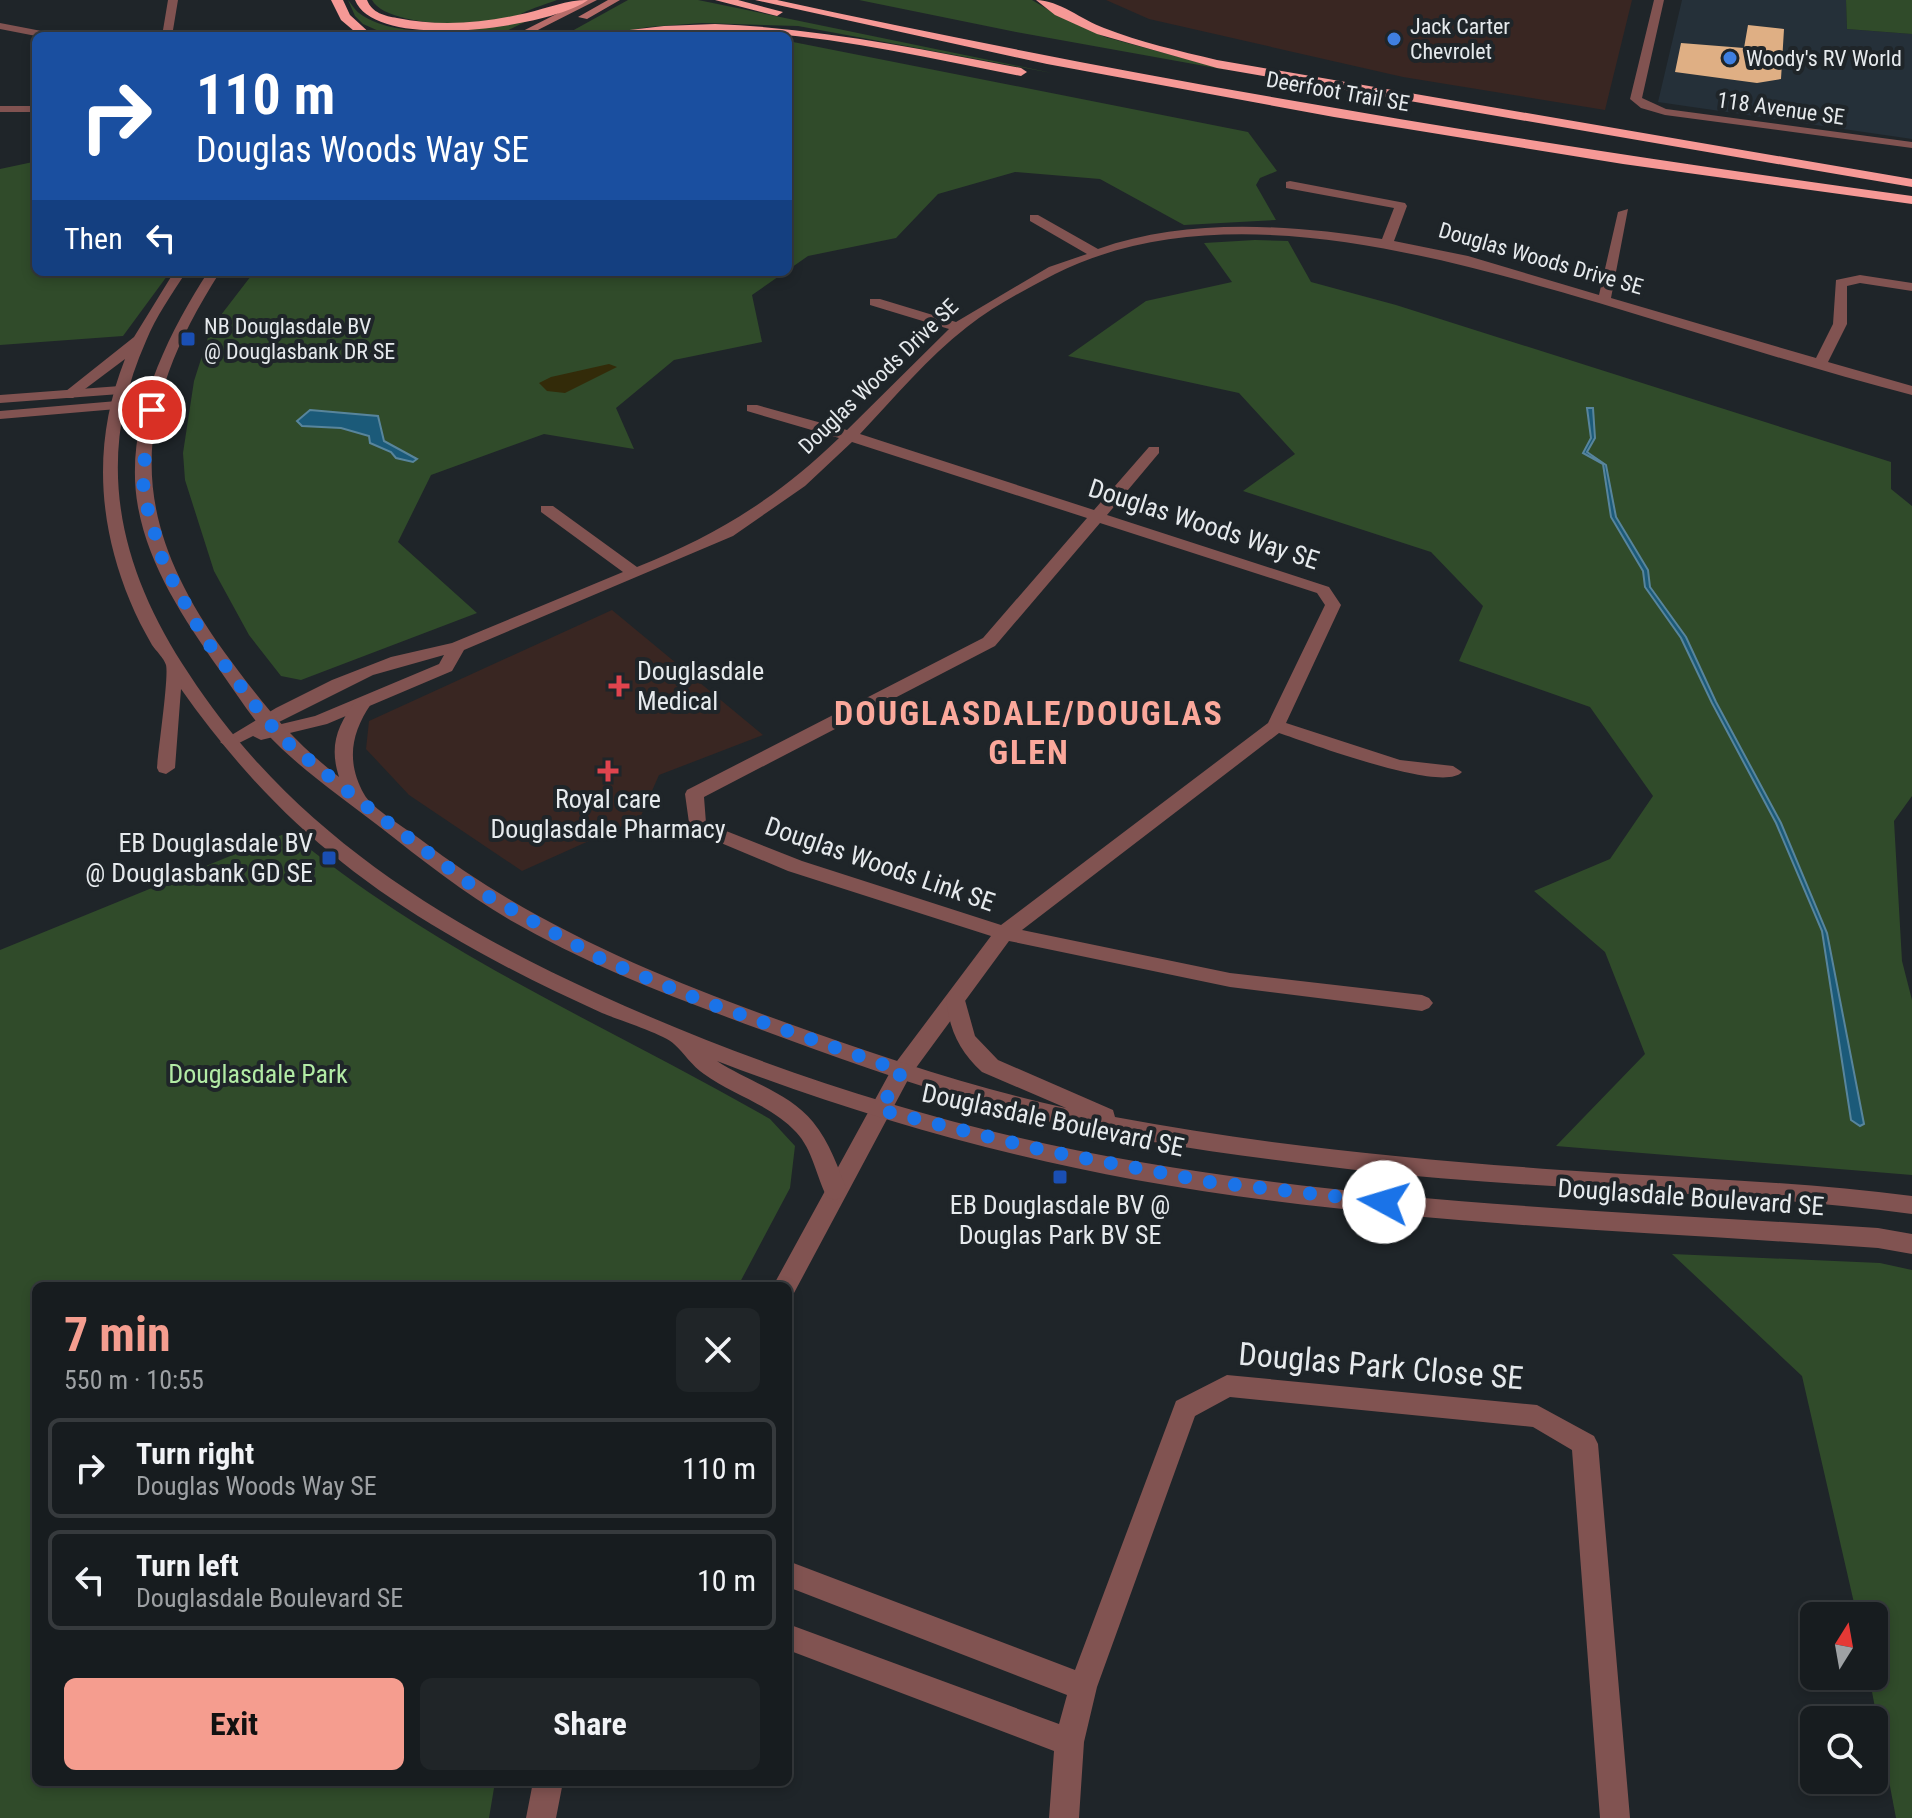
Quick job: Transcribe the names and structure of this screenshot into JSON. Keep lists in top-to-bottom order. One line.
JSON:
{"streets":{"highway":["Deerfoot Trail SE"],"street":["118 Avenue SE","Douglas Woods Drive SE","Douglas Woods Way SE","Douglas Woods Link SE","Douglasdale Boulevard SE","Douglas Park Close SE"]},"crossings":[["Douglas Woods Drive SE","Douglas Woods Way SE"],["Douglas Woods Drive SE","Douglasdale Boulevard SE"],["Douglas Woods Way SE","Douglas Woods Link SE"],["Douglas Woods Way SE","Douglasdale Boulevard SE"]],"districts":["DOUGLASDALE/DOUGLAS GLEN"],"parks":["Douglasdale Park"],"places":{"other":["Jack Carter Chevrolet","Woody's RV World"],"transit":["NB Douglasdale BV @ Douglasbank DR SE","EB Douglasdale BV @ Douglasbank GD SE","EB Douglasdale BV @ Douglas Park BV SE"],"health":["Douglasdale Medical","Royal care Douglasdale Pharmacy"]},"north":"top","page":{"turn":["110 m","Douglas Woods Way SE"],"then":"Then","heading":["7 min","550 m · 10:55"],"list":[{"name":"Turn right","note":"Douglas Woods Way SE","value":"110 m"},{"name":"Turn left","note":"Douglasdale Boulevard SE","value":"10 m"}],"buttons":["Exit","Share"]}}
